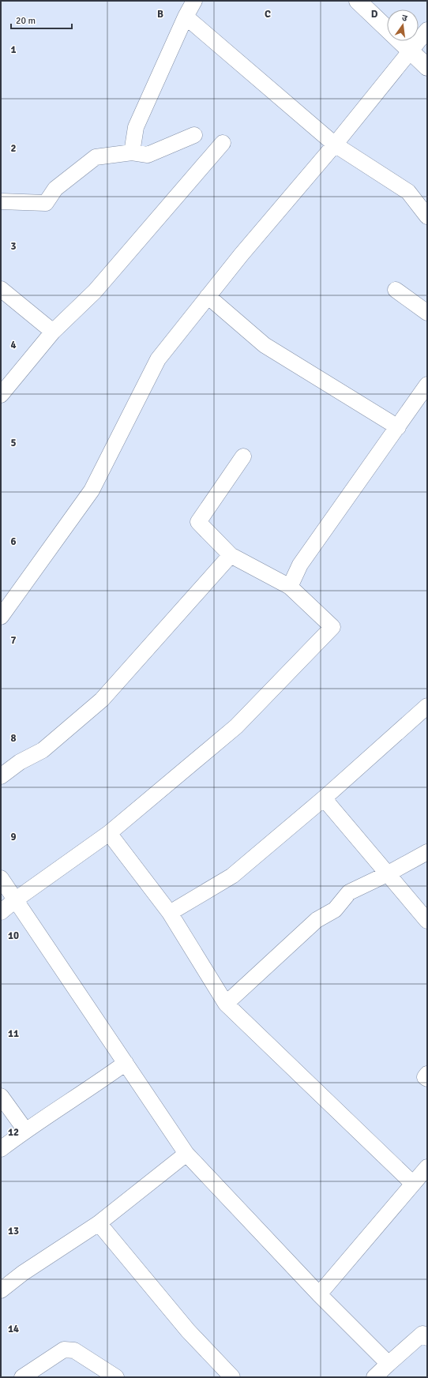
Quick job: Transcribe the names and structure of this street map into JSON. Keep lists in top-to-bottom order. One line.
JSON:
{"scale_bar":"20 m","north":"top","grid":{"columns":["B","C","D"],"rows":["1","2","3","4","5","6","7","8","9","10","11","12","13","14"]}}
